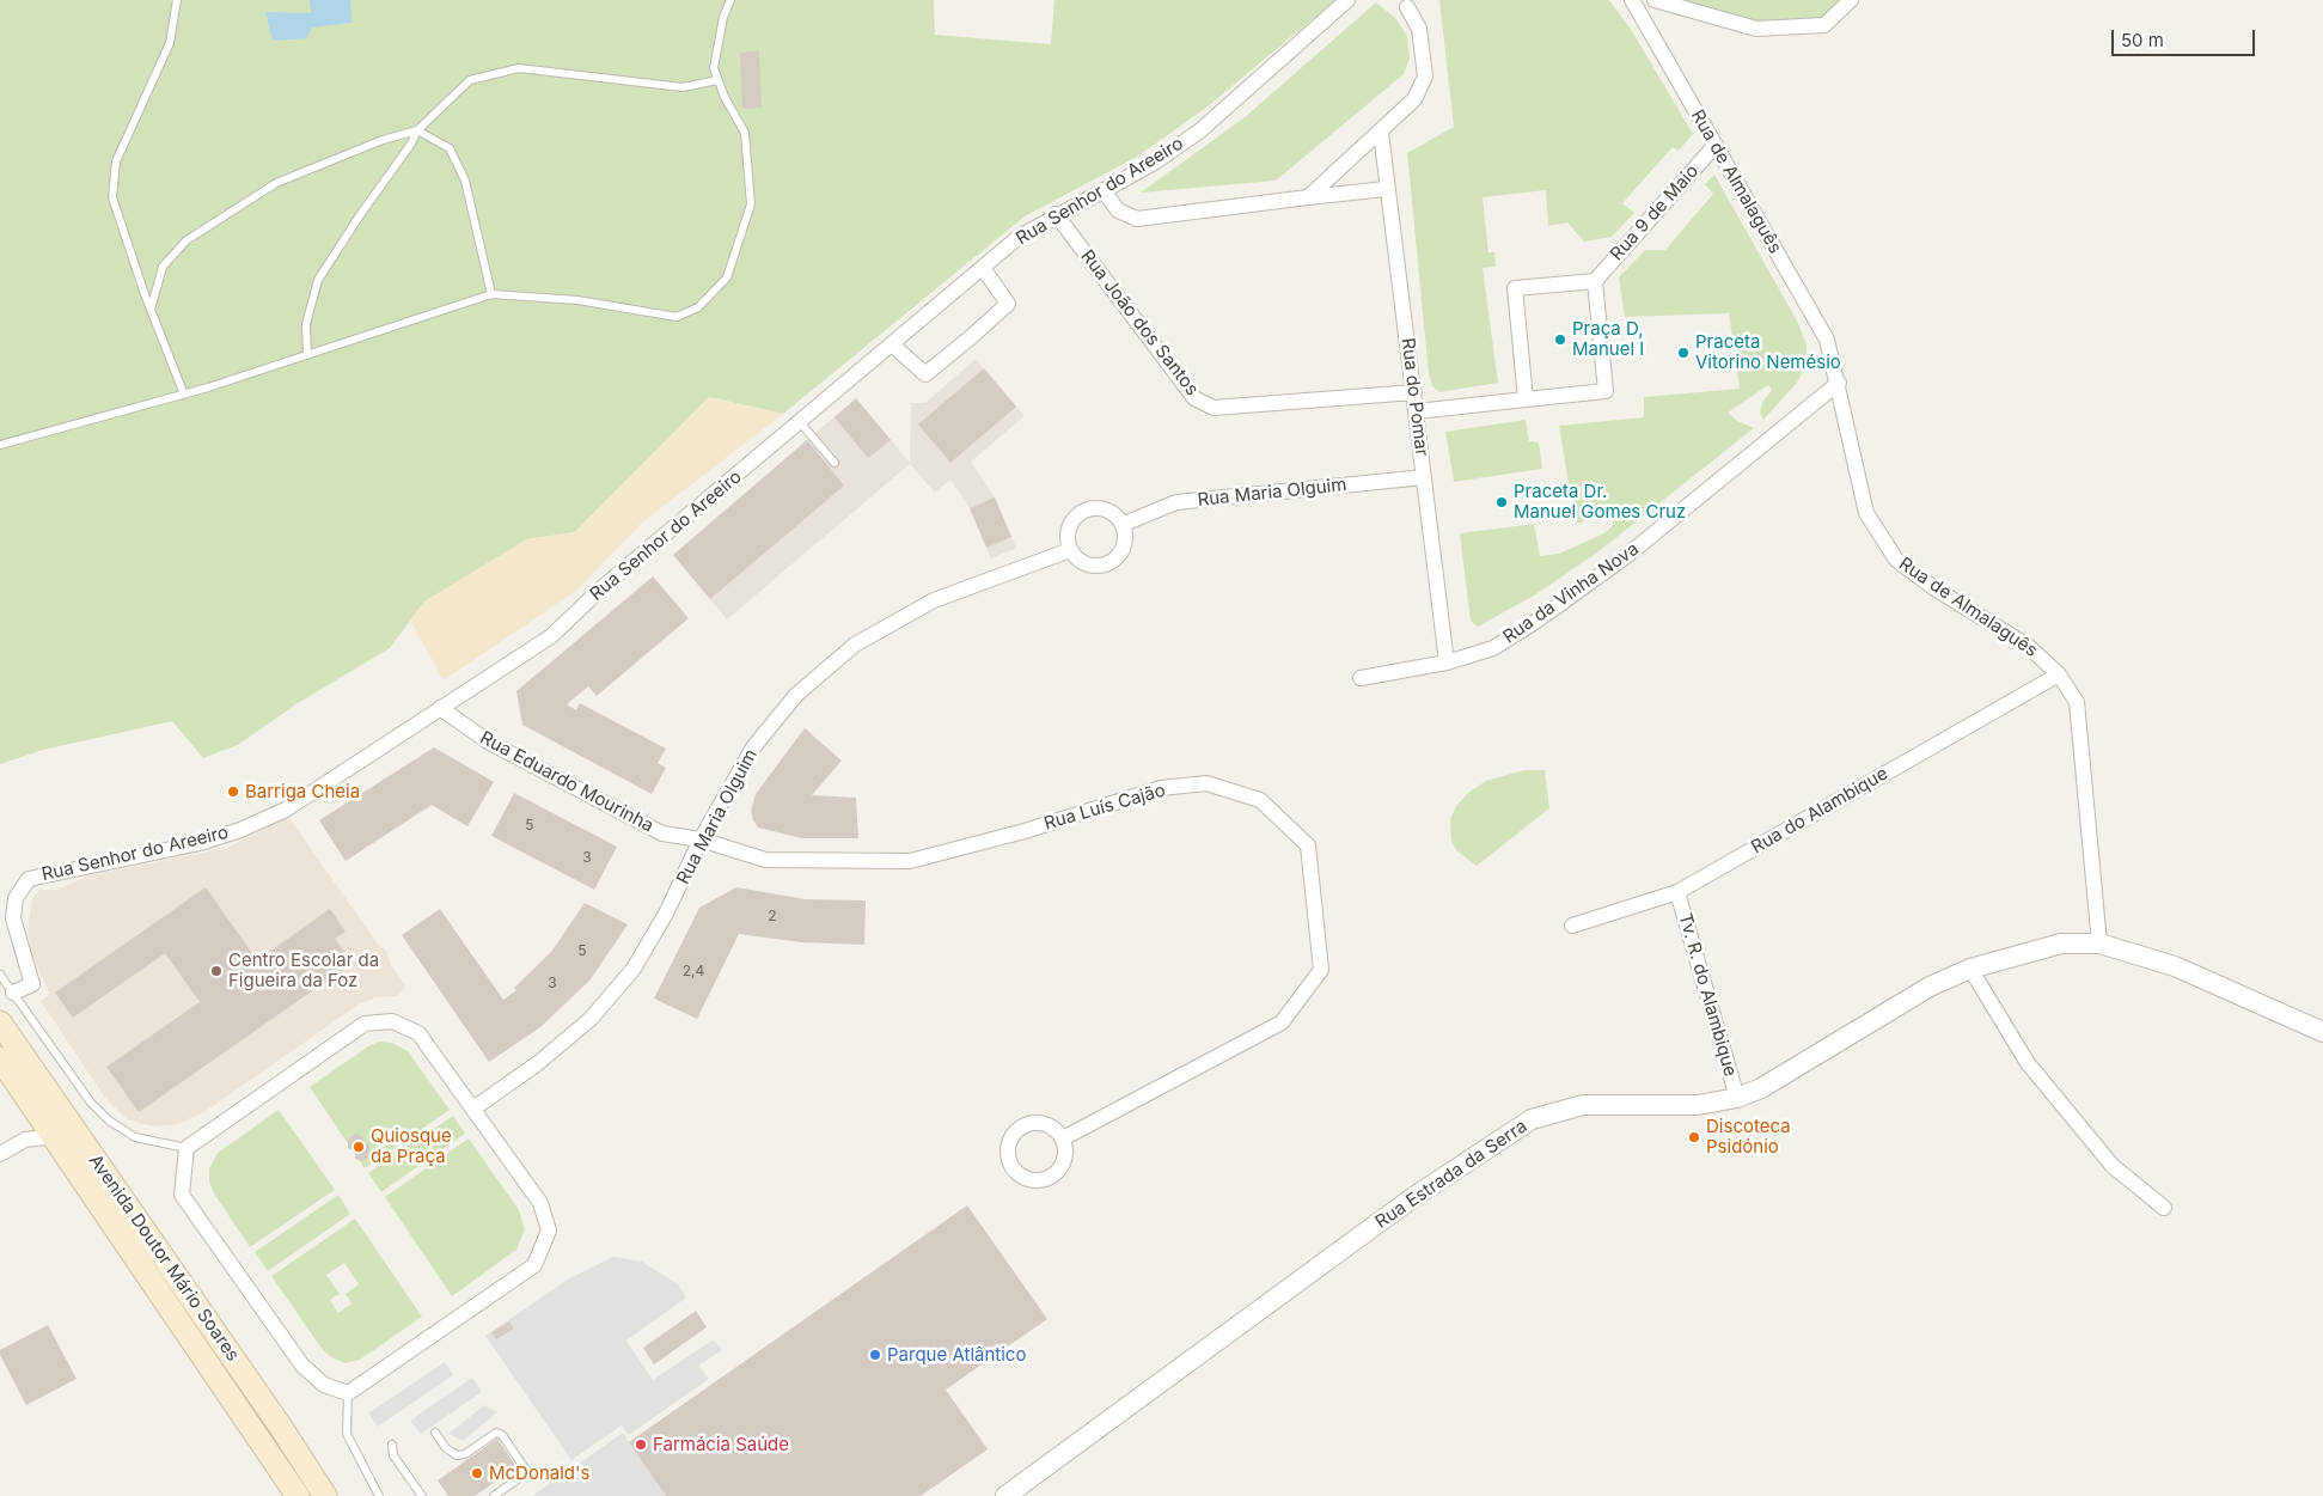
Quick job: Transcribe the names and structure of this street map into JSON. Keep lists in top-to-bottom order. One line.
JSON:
{"streets":{"main road":["Avenida Doutor Mário Soares"],"street":["Rua de Almalaguês","Rua Senhor do Areeiro","Rua 9 de Maio","Rua João dos Santos","Rua do Pomar","Rua Maria Olguim","Rua da Vinha Nova","Rua Eduardo Mourinha","Rua Luís Cajão","Rua do Alambique","Tv. R. do Alambique","Rua Estrada da Serra"]},"crossings":[["Rua de Almalaguês","Rua 9 de Maio"],["Rua de Almalaguês","Rua da Vinha Nova"],["Rua de Almalaguês","Rua do Alambique"],["Rua de Almalaguês","Rua Estrada da Serra"],["Rua Senhor do Areeiro","Rua João dos Santos"],["Rua Senhor do Areeiro","Rua Eduardo Mourinha"],["Rua João dos Santos","Rua do Pomar"],["Rua do Pomar","Rua Maria Olguim"],["Rua do Pomar","Rua da Vinha Nova"],["Rua Maria Olguim","Rua Eduardo Mourinha"],["Rua Maria Olguim","Rua Luís Cajão"],["Rua Eduardo Mourinha","Rua Luís Cajão"],["Rua do Alambique","Tv. R. do Alambique"],["Tv. R. do Alambique","Rua Estrada da Serra"]],"places":["Praça D, Manuel I","Praceta Vitorino Nemésio","Praceta Dr. Manuel Gomes Cruz","Barriga Cheia","Centro Escolar da Figueira da Foz","Discoteca Psidónio","Quiosque da Praça","Parque Atlântico","Farmácia Saúde","McDonald's"],"house_numbers":["5","3","2","5","2,4","3"],"scale_bar":"50 m"}
